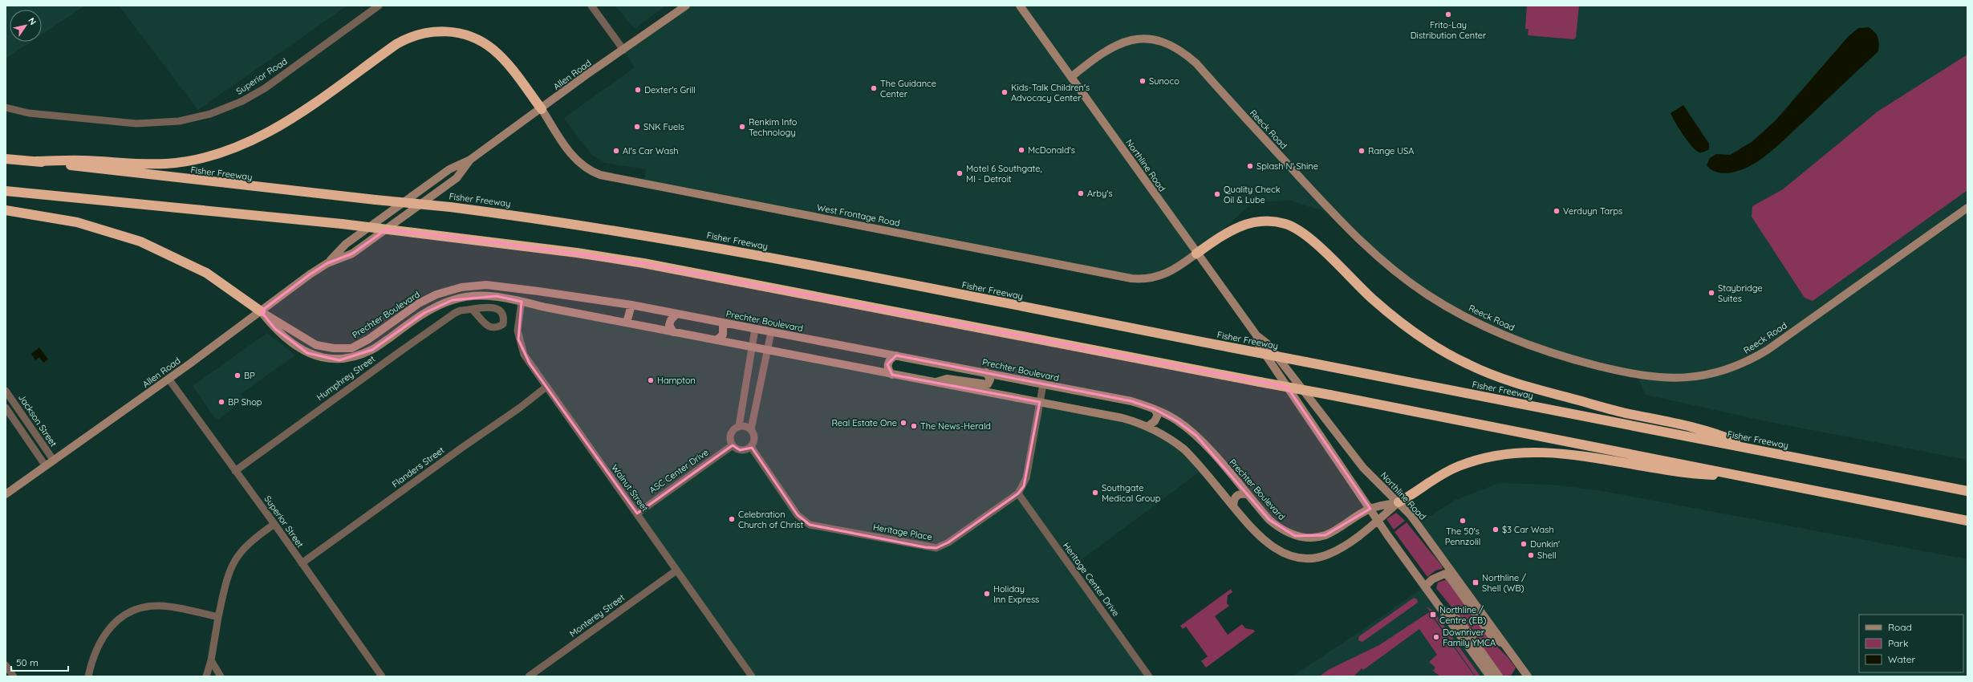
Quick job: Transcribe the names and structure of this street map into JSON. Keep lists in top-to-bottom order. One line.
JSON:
{"streets":{"highway":["Fisher Freeway"],"main road":["Allen Road","Reeck Road","Northline Road","West Frontage Road","Prechter Boulevard"],"street":["Superior Road","Humphrey Street","Jackson Street","Flanders Street","ASC Center Drive","Walnut Street","Superior Street","Heritage Place","Heritage Center Drive","Monterey Street"]},"crossings":[["Allen Road","West Frontage Road"],["Allen Road","Prechter Boulevard"],["Allen Road","Jackson Street"],["Allen Road","Superior Street"],["Reeck Road","Northline Road"],["Northline Road","West Frontage Road"],["Northline Road","Prechter Boulevard"],["Prechter Boulevard","Heritage Place"],["Humphrey Street","Superior Street"],["Flanders Street","Walnut Street"],["Flanders Street","Superior Street"],["ASC Center Drive","Walnut Street"],["ASC Center Drive","Heritage Place"],["Walnut Street","Monterey Street"],["Heritage Place","Heritage Center Drive"]],"places":{"other":["Frito-Lay Distribution Center","Sunoco","The Guidance Center","Dexter's Grill","Kids-Talk Children's Advocacy Center","SNK Fuels","Renkim Info Technology","McDonald's","Al's Car Wash","Range USA","Splash N' Shine","Motel 6 Southgate, MI - Detroit","Arby's","Quality Check Oil & Lube","Verduyn Tarps","Staybridge Suites","BP","Hampton","BP Shop","Real Estate One","The News-Herald","Southgate Medical Group","Celebration Church of Christ","The 50's Pennzolil","$3 Car Wash","Dunkin'","Shell","Holiday Inn Express","Downriver Family YMCA"],"transit":["Northline / Shell (WB)","Northline / Centre (EB)"]},"legend":["Road","Park","Water"],"scale_bar":"50 m","north":"top right"}
